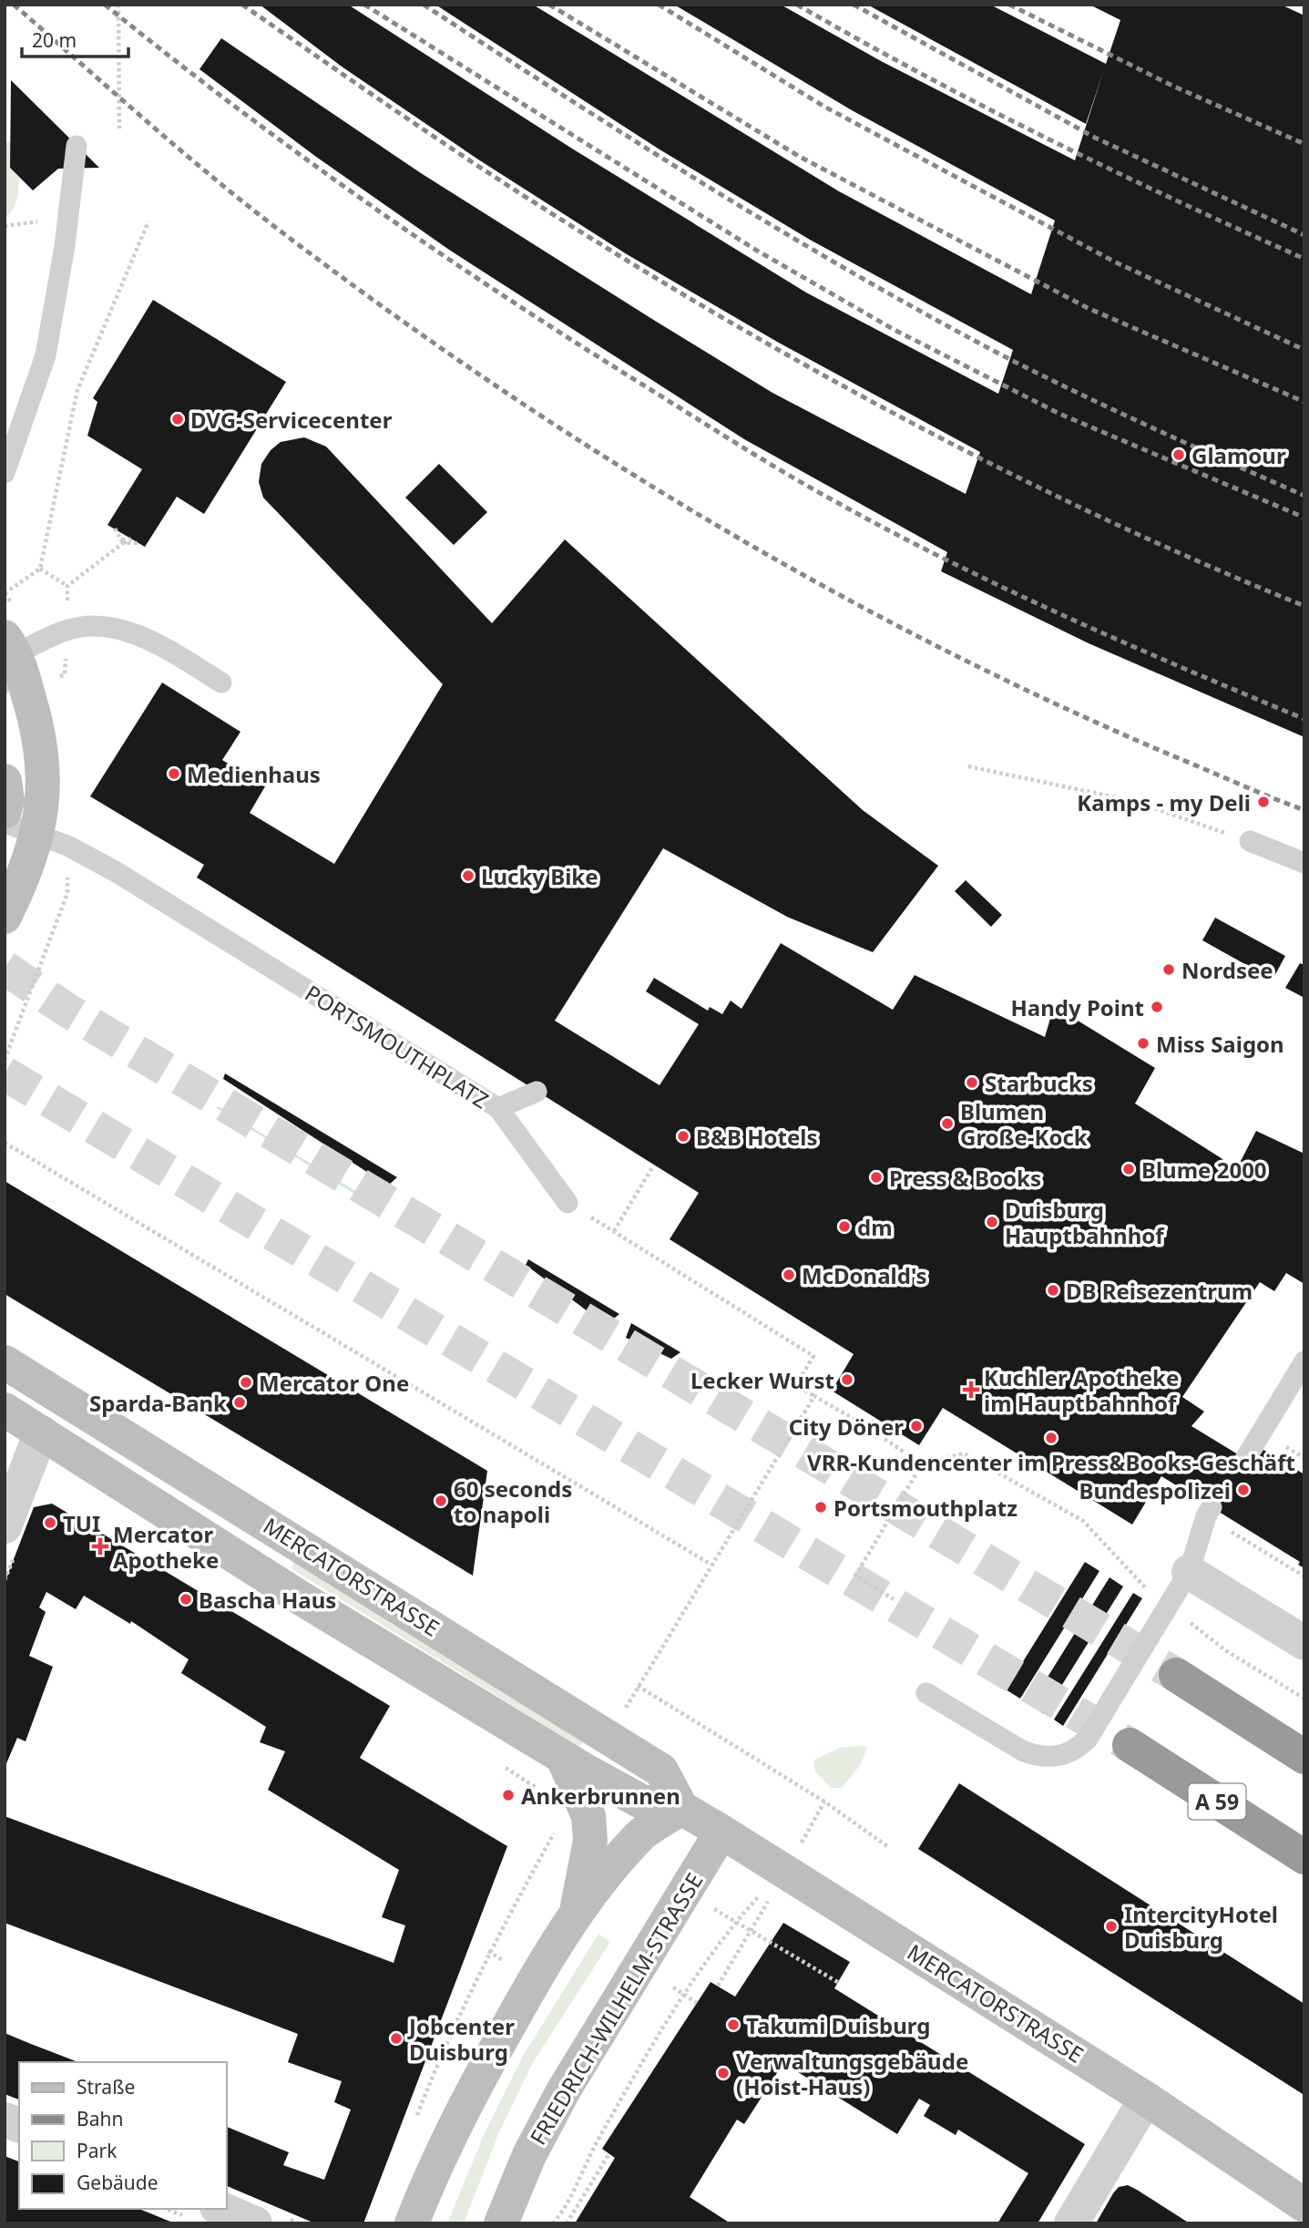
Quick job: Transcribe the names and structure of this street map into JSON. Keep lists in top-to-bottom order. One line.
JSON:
{"streets":{"highway":["A 59"],"main road":["MERCATORSTRASSE","FRIEDRICH-WILHELM-STRASSE"],"lane":["PORTSMOUTHPLATZ"]},"crossings":[["MERCATORSTRASSE","FRIEDRICH-WILHELM-STRASSE"]],"places":{"other":["DVG-Servicecenter","Glamour","Medienhaus","Kamps - my Deli","Lucky Bike","Nordsee","Handy Point","Miss Saigon","Starbucks","Blumen Große-Kock","B&B Hotels","Blume 2000","Press & Books","Duisburg Hauptbahnhof","dm","McDonald's","DB Reisezentrum","Lecker Wurst","Mercator One","Sparda-Bank","City Döner","VRR-Kundencenter im Press&Books-Geschäft","Bundespolizei","60 seconds to napoli","Portsmouthplatz","TUI","Bascha Haus","Ankerbrunnen","IntercityHotel Duisburg","Takumi Duisburg","Jobcenter Duisburg","Verwaltungsgebäude (Hoist-Haus)"],"health":["Kuchler Apotheke im Hauptbahnhof","Mercator Apotheke"]},"legend":["Straße","Bahn","Park","Gebäude"],"scale_bar":"20 m"}
